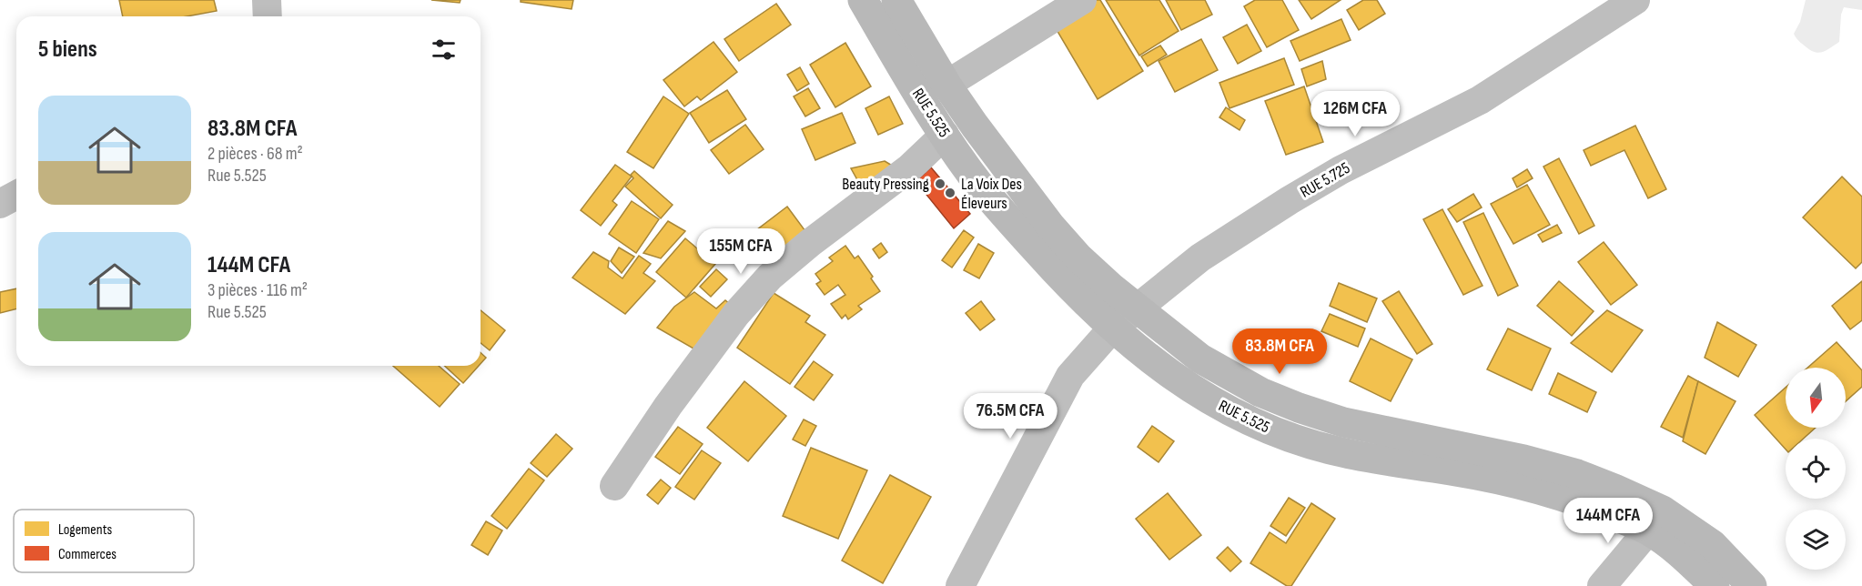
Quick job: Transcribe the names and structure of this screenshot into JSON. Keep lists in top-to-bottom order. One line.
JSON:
{"streets":{"street":["RUE 5.525","RUE 5.725"]},"crossings":[["RUE 5.525","RUE 5.725"]],"places":["Beauty Pressing","La Voix Des Éleveurs"],"legend":["Logements","Commerces"],"north":"bottom","page":{"heading":"5 biens","list":[{"name":"83.8M CFA","note":"2 pièces · 68 m² · Rue 5.525"},{"name":"144M CFA","note":"3 pièces · 116 m² · Rue 5.525"}],"price":["126M CFA","155M CFA","83.8M CFA","76.5M CFA","144M CFA"]}}
